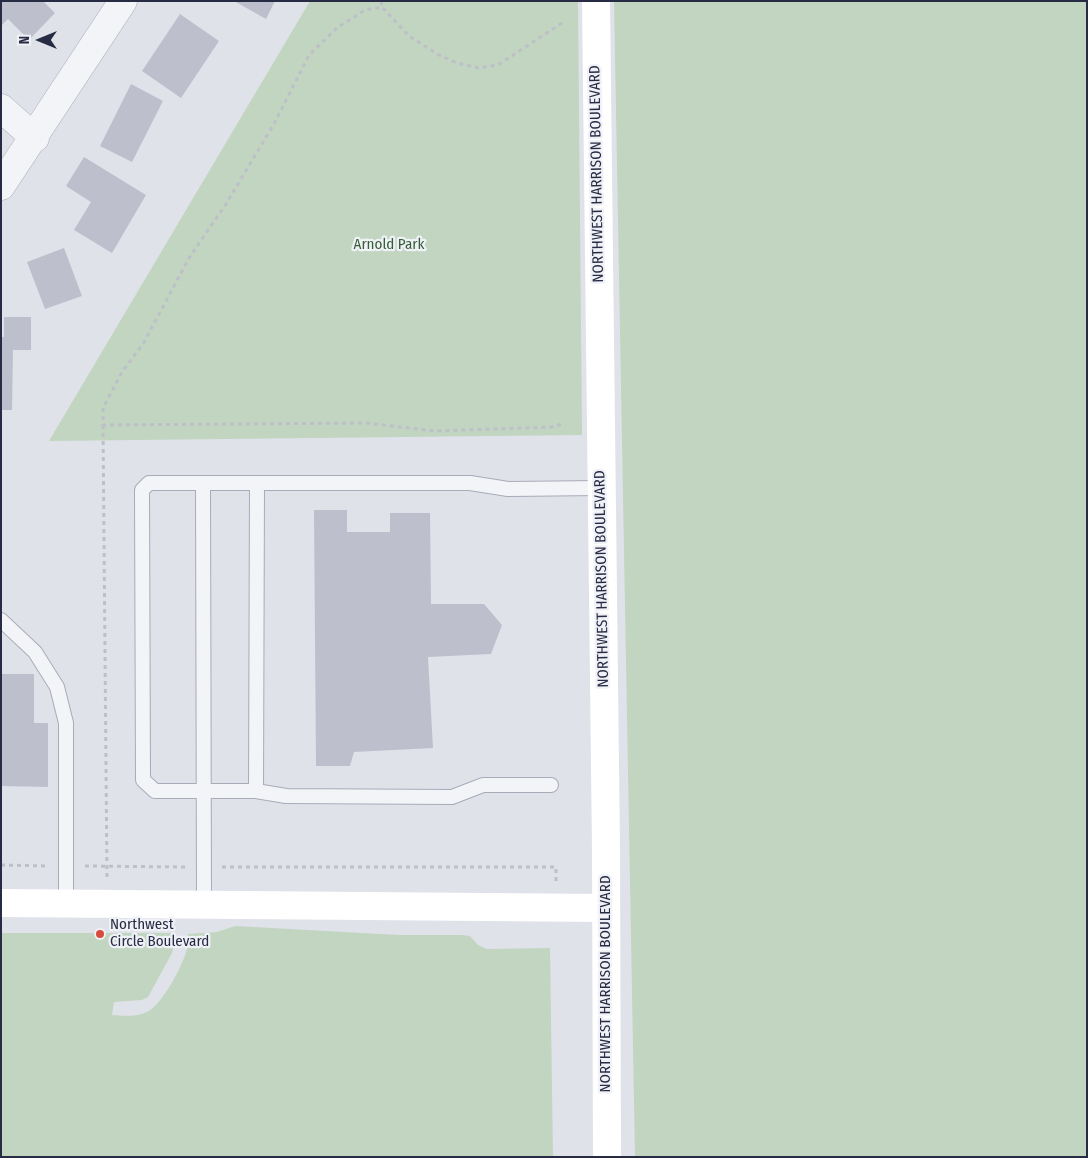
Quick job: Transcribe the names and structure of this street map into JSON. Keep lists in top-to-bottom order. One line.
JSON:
{"streets":{"main road":["NORTHWEST HARRISON BOULEVARD"]},"parks":["Arnold Park"],"places":["Northwest Circle Boulevard"],"north":"left"}
